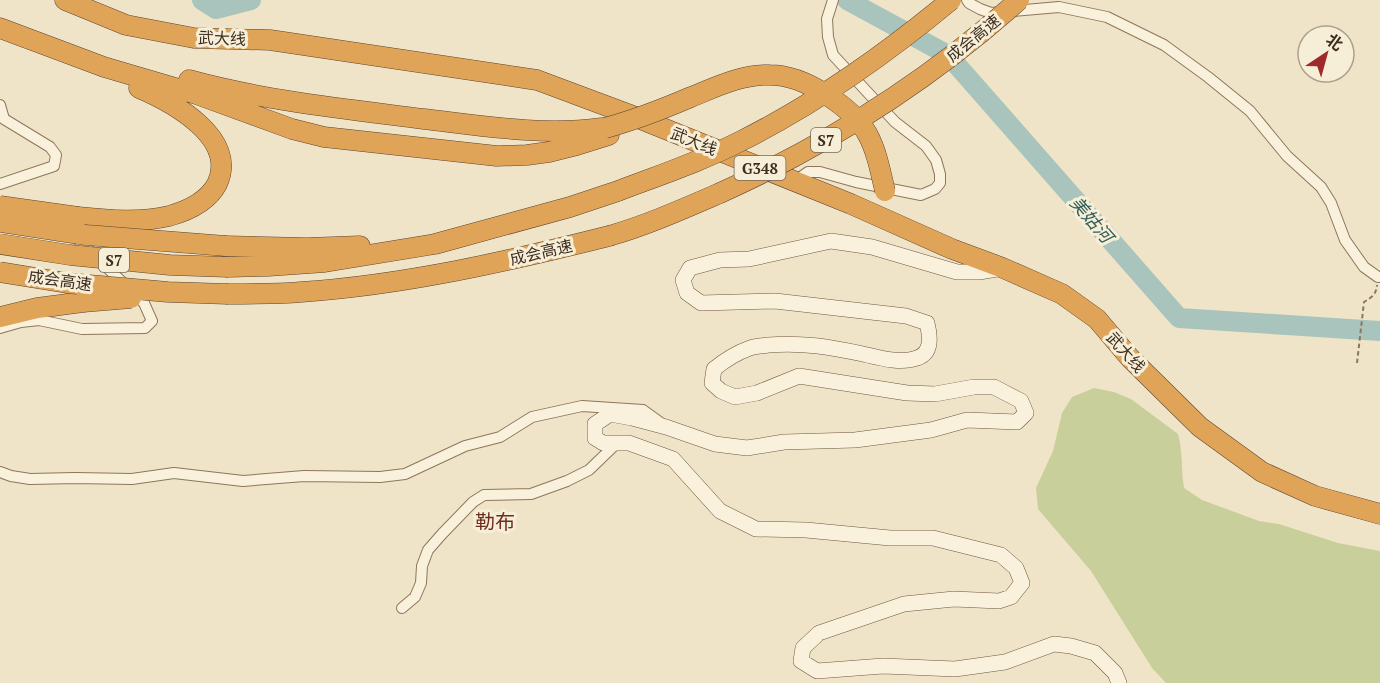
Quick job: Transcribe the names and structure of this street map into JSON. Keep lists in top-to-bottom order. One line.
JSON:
{"streets":{"highway":["武大线","成会高速","S7","G348"]},"districts":["勒布"],"water":["美姑河"],"north":"top right"}
